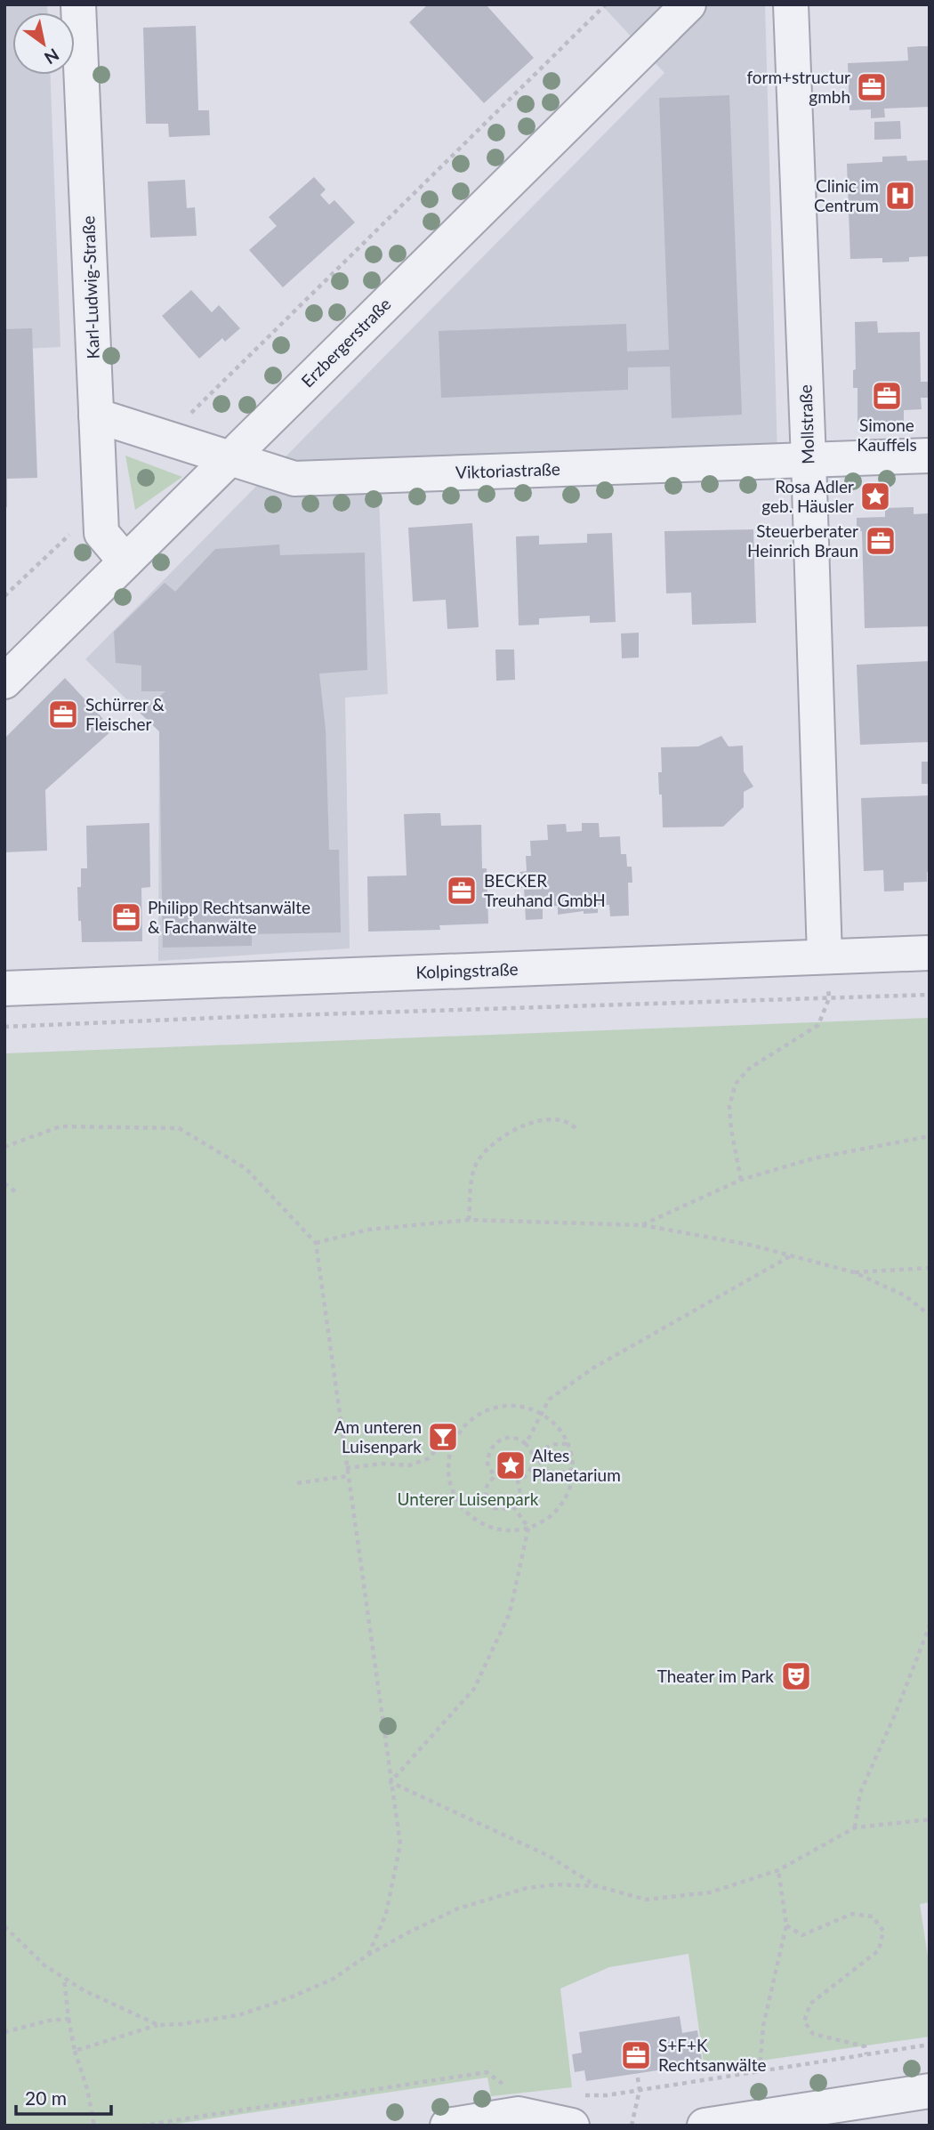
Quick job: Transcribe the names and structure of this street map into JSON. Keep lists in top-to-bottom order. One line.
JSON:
{"streets":{"street":["Karl-Ludwig-Straße","Erzbergerstraße","Mollstraße","Viktoriastraße","Kolpingstraße"]},"crossings":[["Karl-Ludwig-Straße","Erzbergerstraße"],["Karl-Ludwig-Straße","Viktoriastraße"],["Erzbergerstraße","Viktoriastraße"],["Mollstraße","Viktoriastraße"],["Mollstraße","Kolpingstraße"]],"parks":["Unterer Luisenpark"],"places":{"office":["form+structur gmbh","Simone Kauffels","Steuerberater Heinrich Braun","Schürrer & Fleischer","BECKER Treuhand GmbH","Philipp Rechtsanwälte & Fachanwälte","S+F+K Rechtsanwälte"],"hospital":["Clinic im Centrum"],"place":["Rosa Adler geb. Häusler","Altes Planetarium"],"bar":["Am unteren Luisenpark"],"theatre":["Theater im Park"]},"scale_bar":"20 m","north":"bottom right"}
